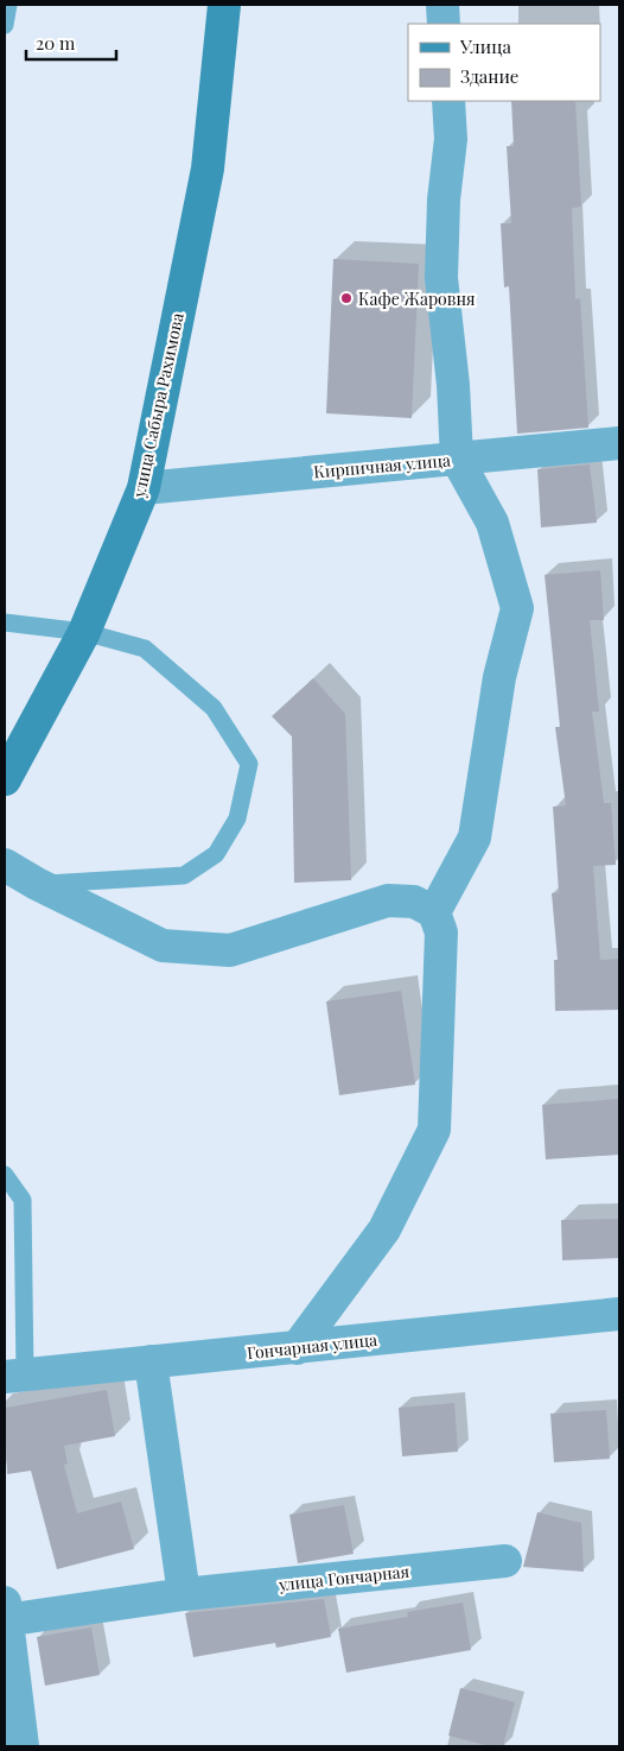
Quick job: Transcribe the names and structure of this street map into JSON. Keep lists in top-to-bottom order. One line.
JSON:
{"streets":{"main road":["улица Сабыра Рахимова"],"street":["Кирпичная улица","Гончарная улица","улица Гончарная"]},"crossings":[["улица Сабыра Рахимова","Кирпичная улица"]],"places":["Кафе Жаровня"],"legend":["Улица","Здание"],"scale_bar":"20 m"}
